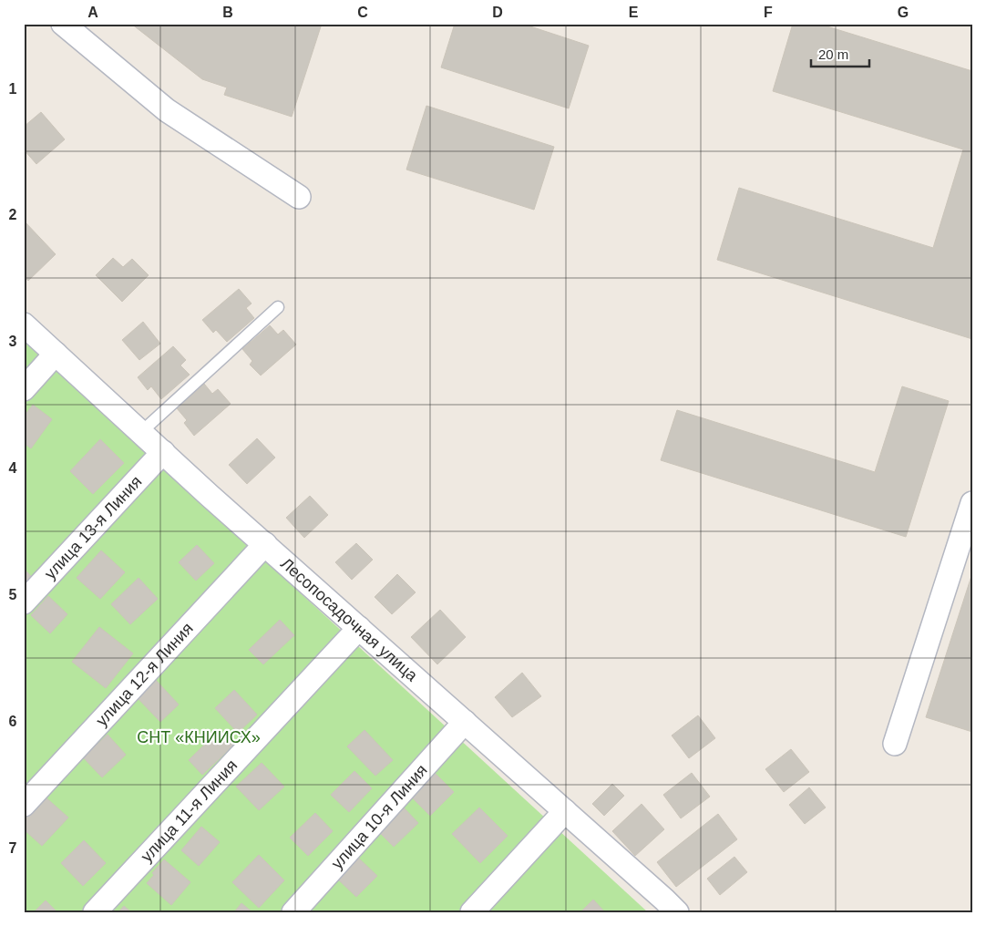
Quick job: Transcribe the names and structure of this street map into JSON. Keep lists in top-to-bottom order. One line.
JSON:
{"streets":{"street":["улица 13-я Линия","Лесопосадочная улица","улица 12-я Линия","улица 11-я Линия","улица 10-я Линия"]},"crossings":[["улица 13-я Линия","Лесопосадочная улица"],["Лесопосадочная улица","улица 12-я Линия"],["Лесопосадочная улица","улица 11-я Линия"],["Лесопосадочная улица","улица 10-я Линия"]],"parks":["СНТ «КНИИСХ»"],"scale_bar":"20 m","grid":{"columns":["A","B","C","D","E","F","G"],"rows":["1","2","3","4","5","6","7"]}}
